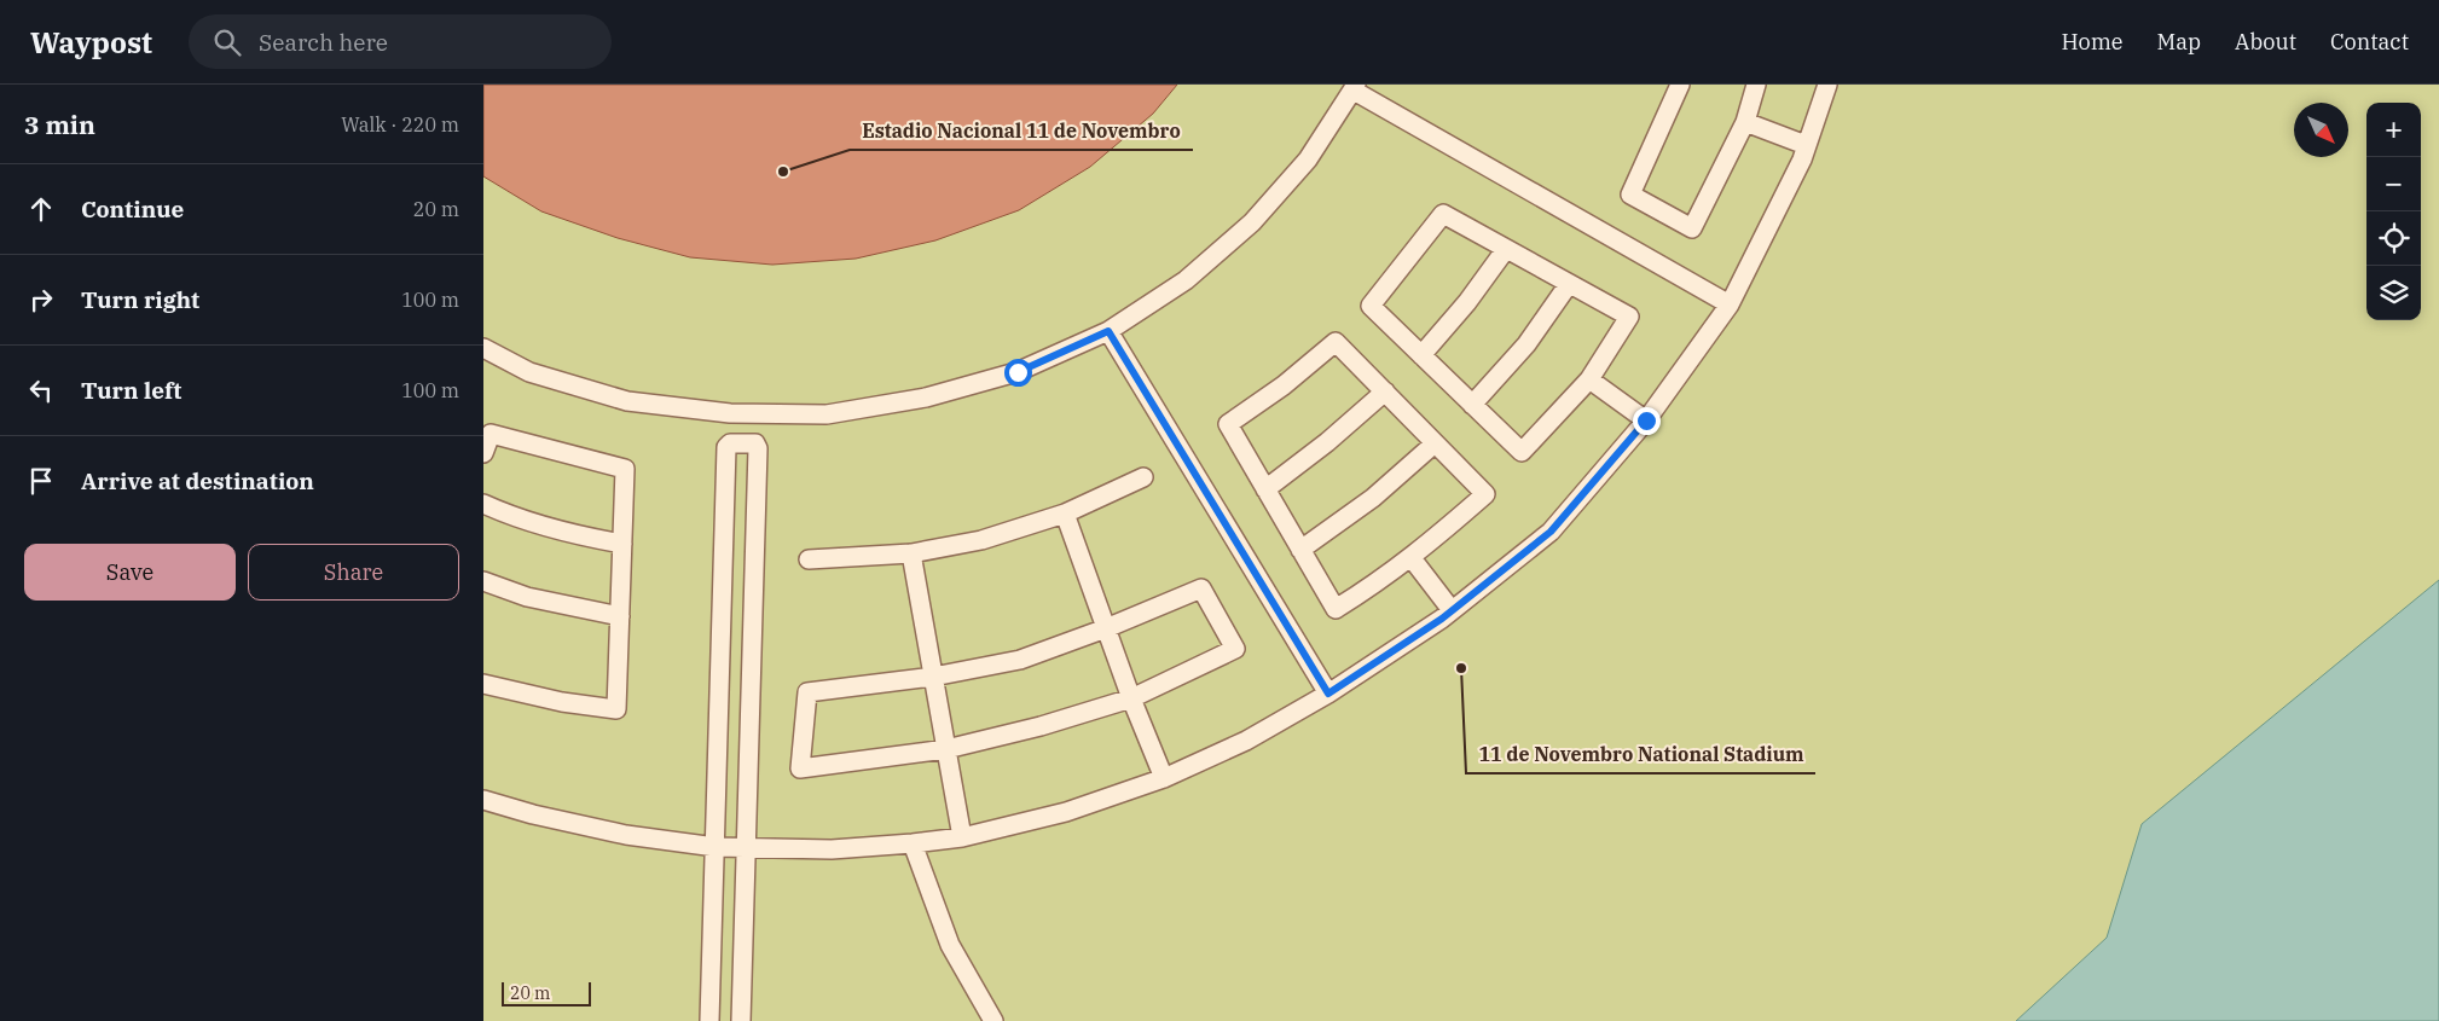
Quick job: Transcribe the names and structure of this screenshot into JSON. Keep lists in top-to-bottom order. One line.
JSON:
{"places":["Estadio Nacional 11 de Novembro","11 de Novembro National Stadium"],"scale_bar":"20 m","north":"bottom right","page":{"header":"Waypost","search":"Search here","nav":["Home","Map","About","Contact"],"heading":["3 min","Walk · 220 m"],"map_buttons":["+","−"],"list":[["Continue","20 m"],["Turn right","100 m"],["Turn left","100 m"],"Arrive at destination"],"buttons":["Save","Share"],"scale":"20 m"}}
